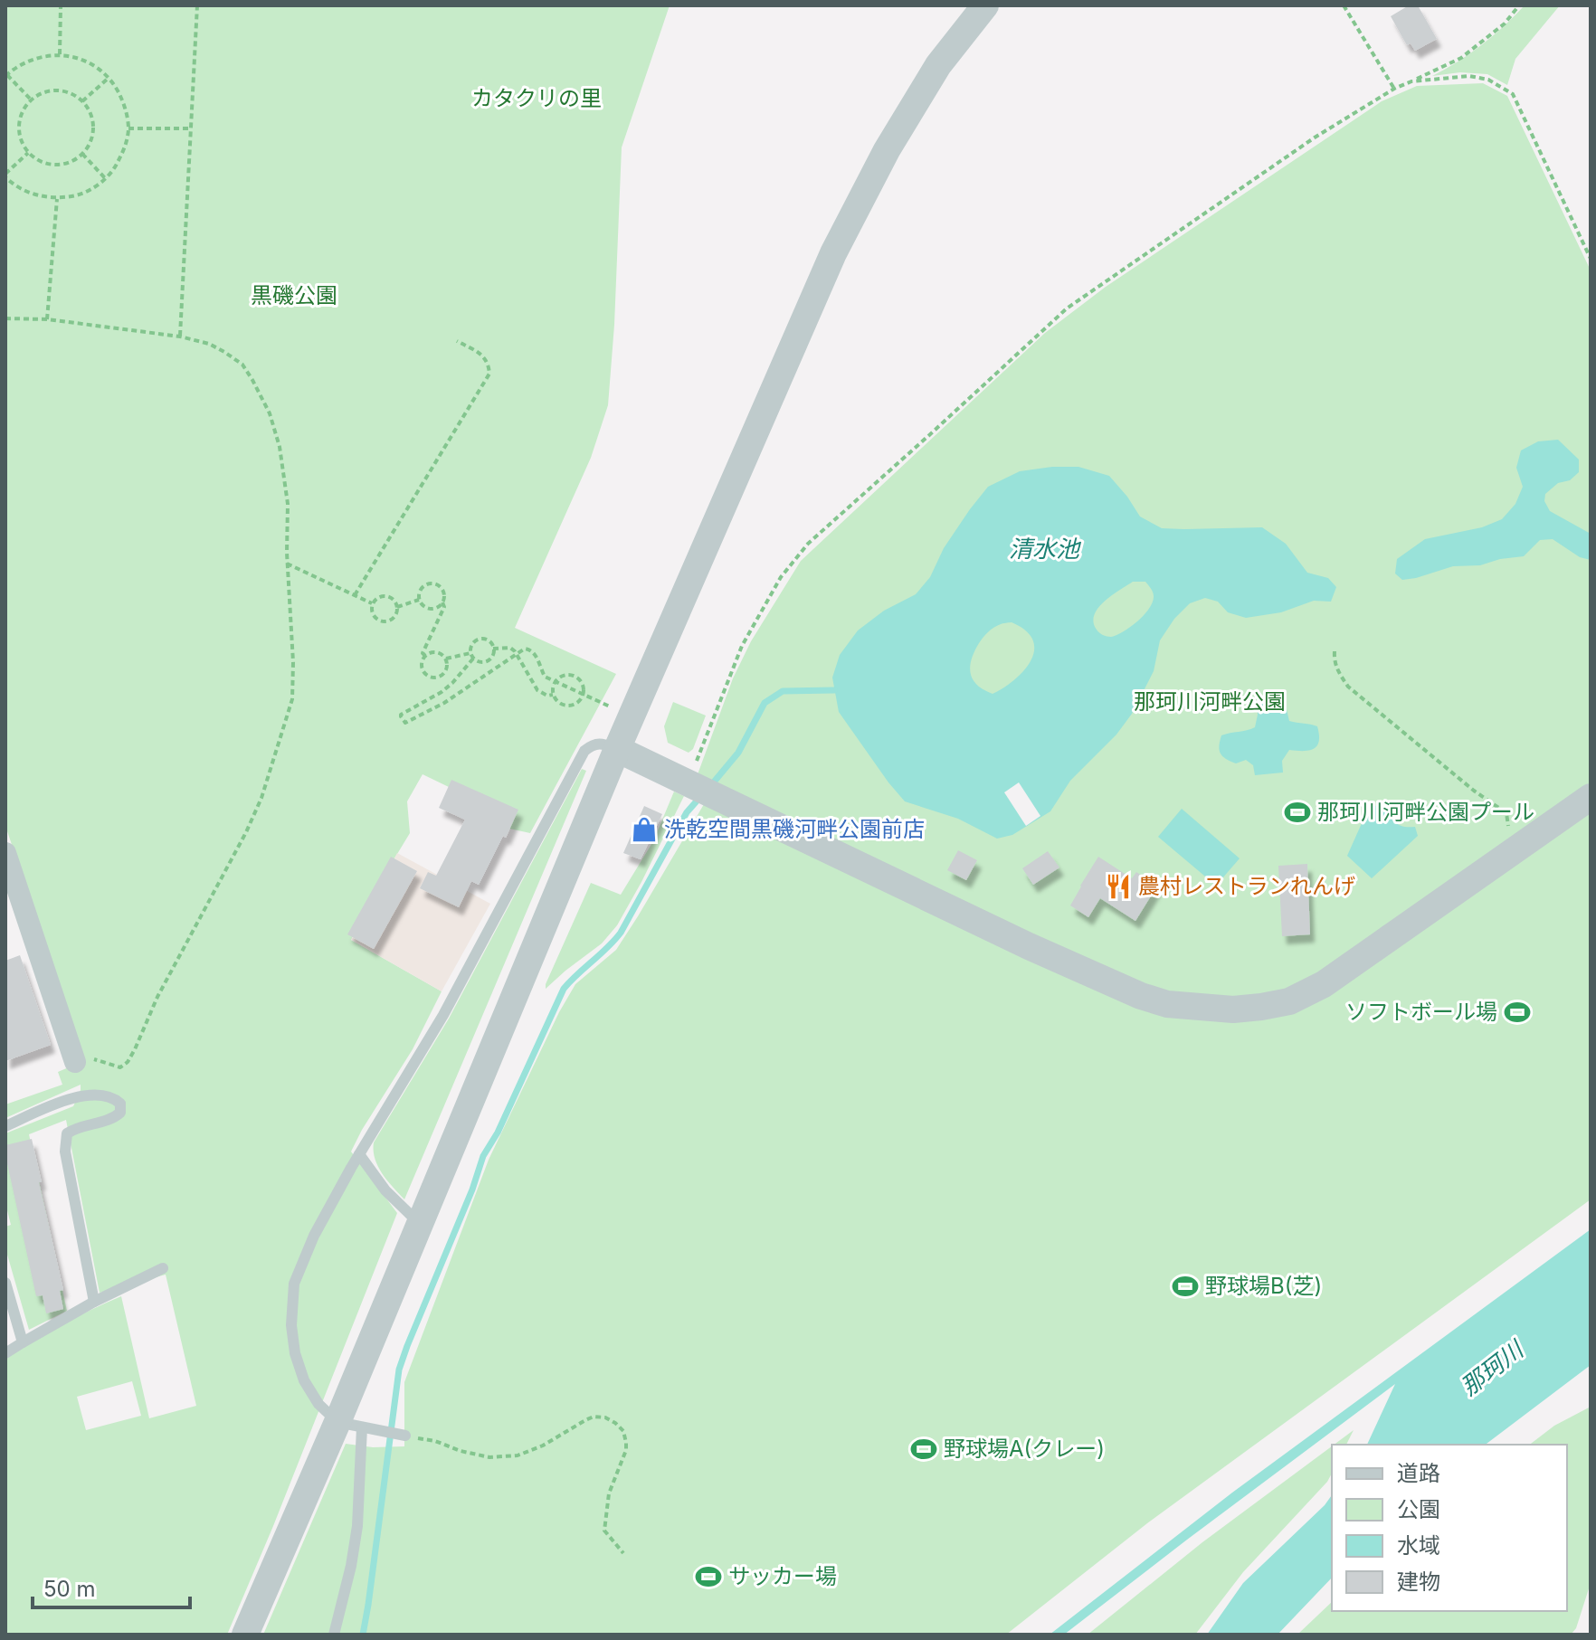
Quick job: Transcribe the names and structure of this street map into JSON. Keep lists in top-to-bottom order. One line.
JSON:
{"water":["清水池","那珂川"],"parks":["カタクリの里","黒磯公園","那珂川河畔公園"],"places":{"sports":["那珂川河畔公園プール","ソフトボール場","野球場B(芝)","野球場A(クレー)","サッカー場"],"shop":["洗乾空間黒磯河畔公園前店"],"restaurant":["農村レストランれんげ"]},"legend":["道路","公園","水域","建物"],"scale_bar":"50 m"}
